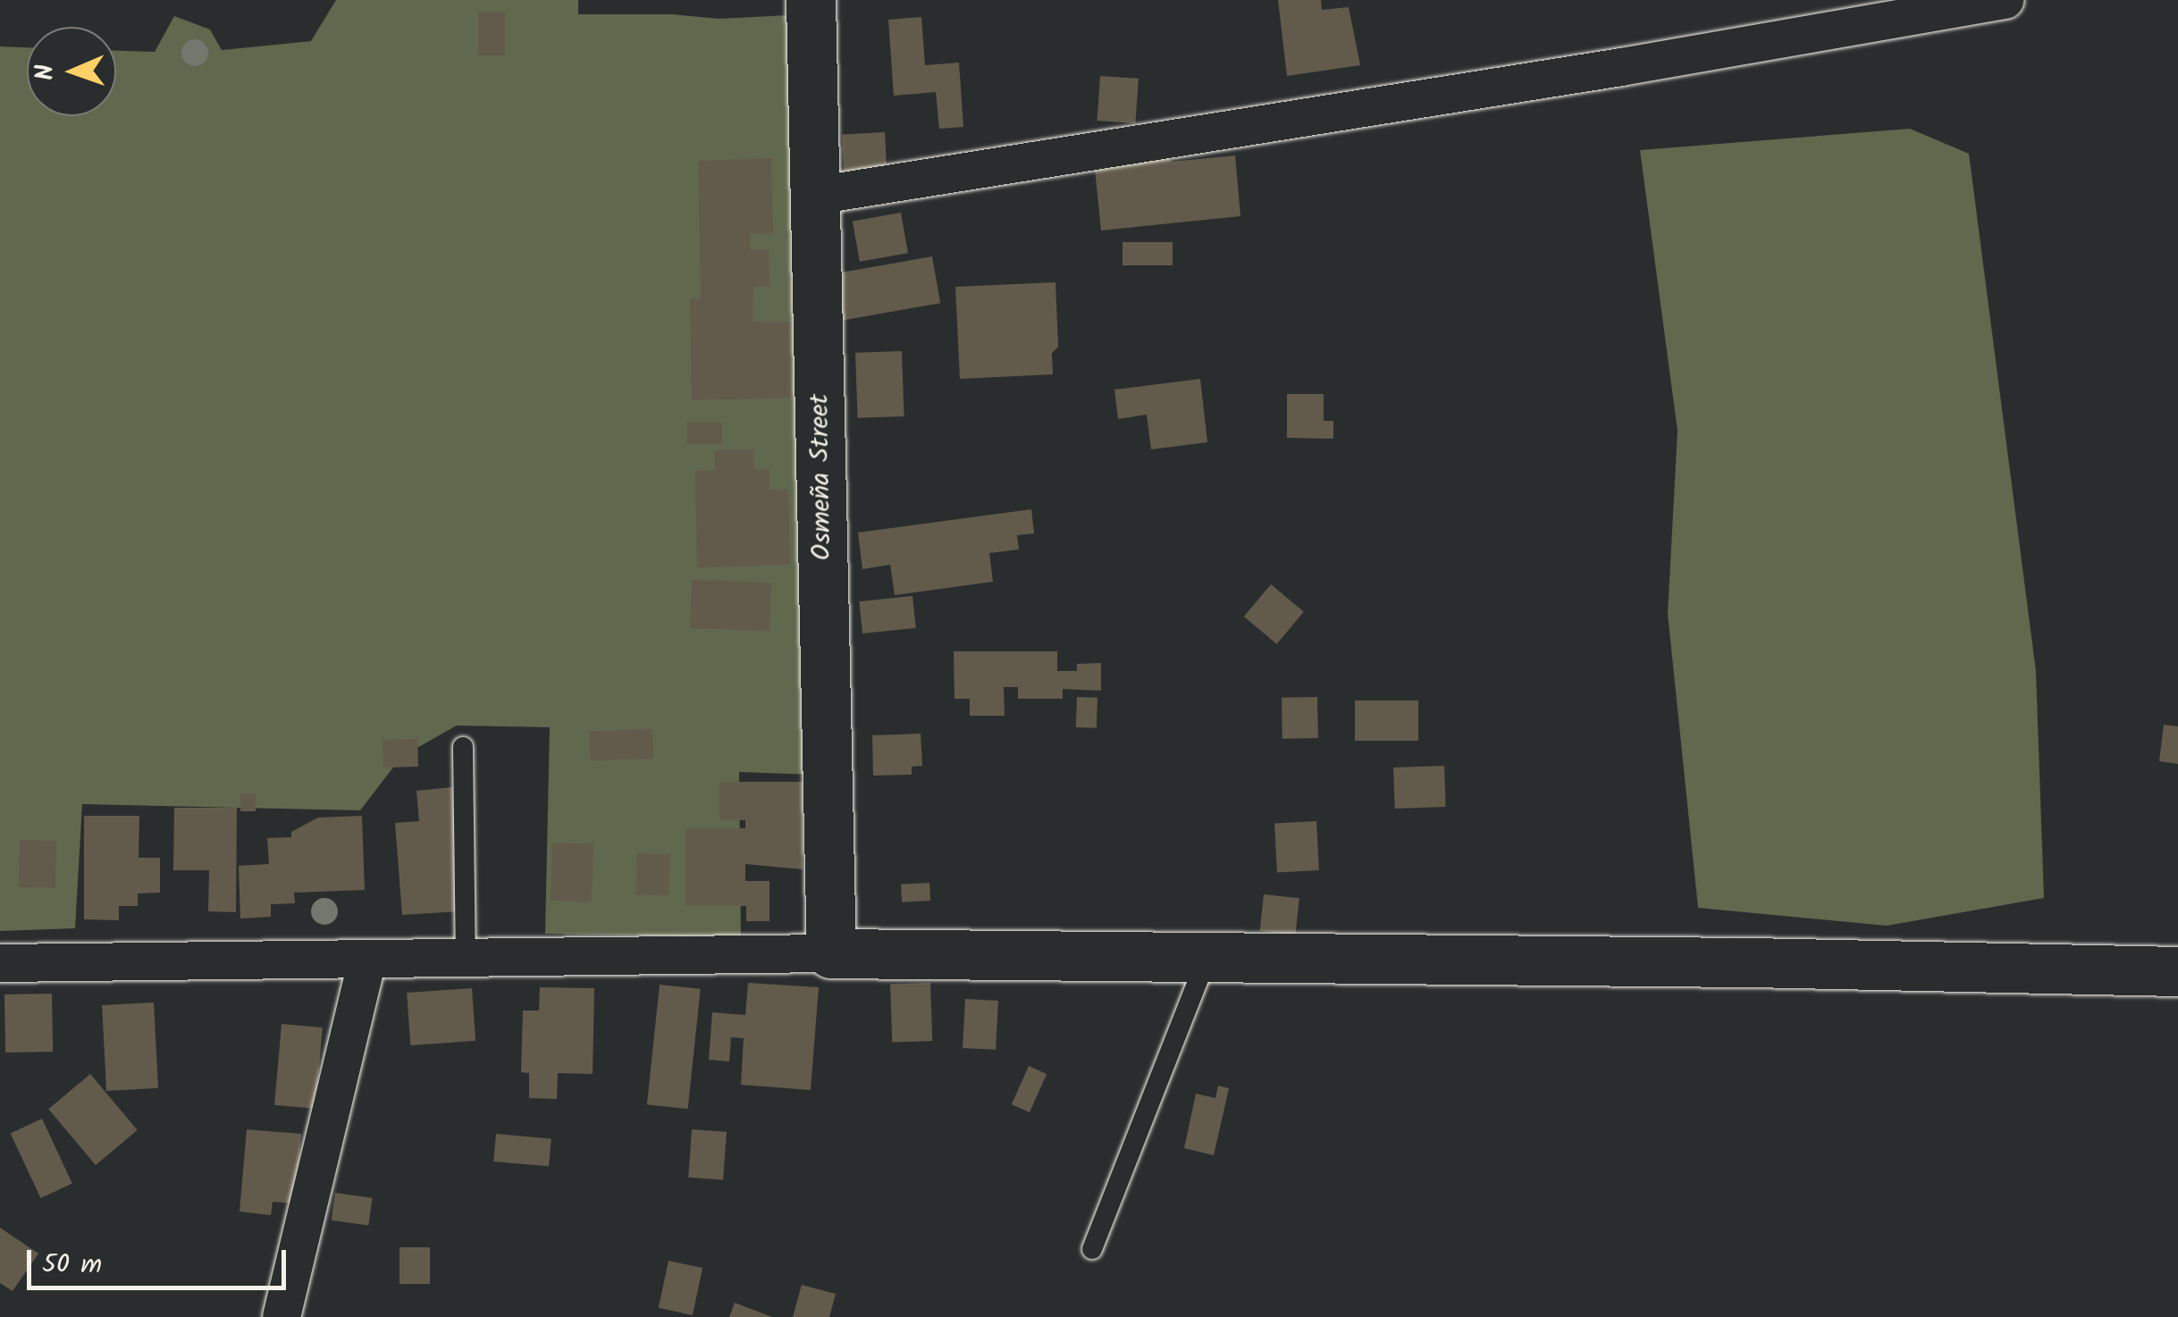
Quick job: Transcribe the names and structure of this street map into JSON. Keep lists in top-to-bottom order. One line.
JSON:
{"streets":{"street":["Osmeña Street"]},"scale_bar":"50 m","north":"left"}
